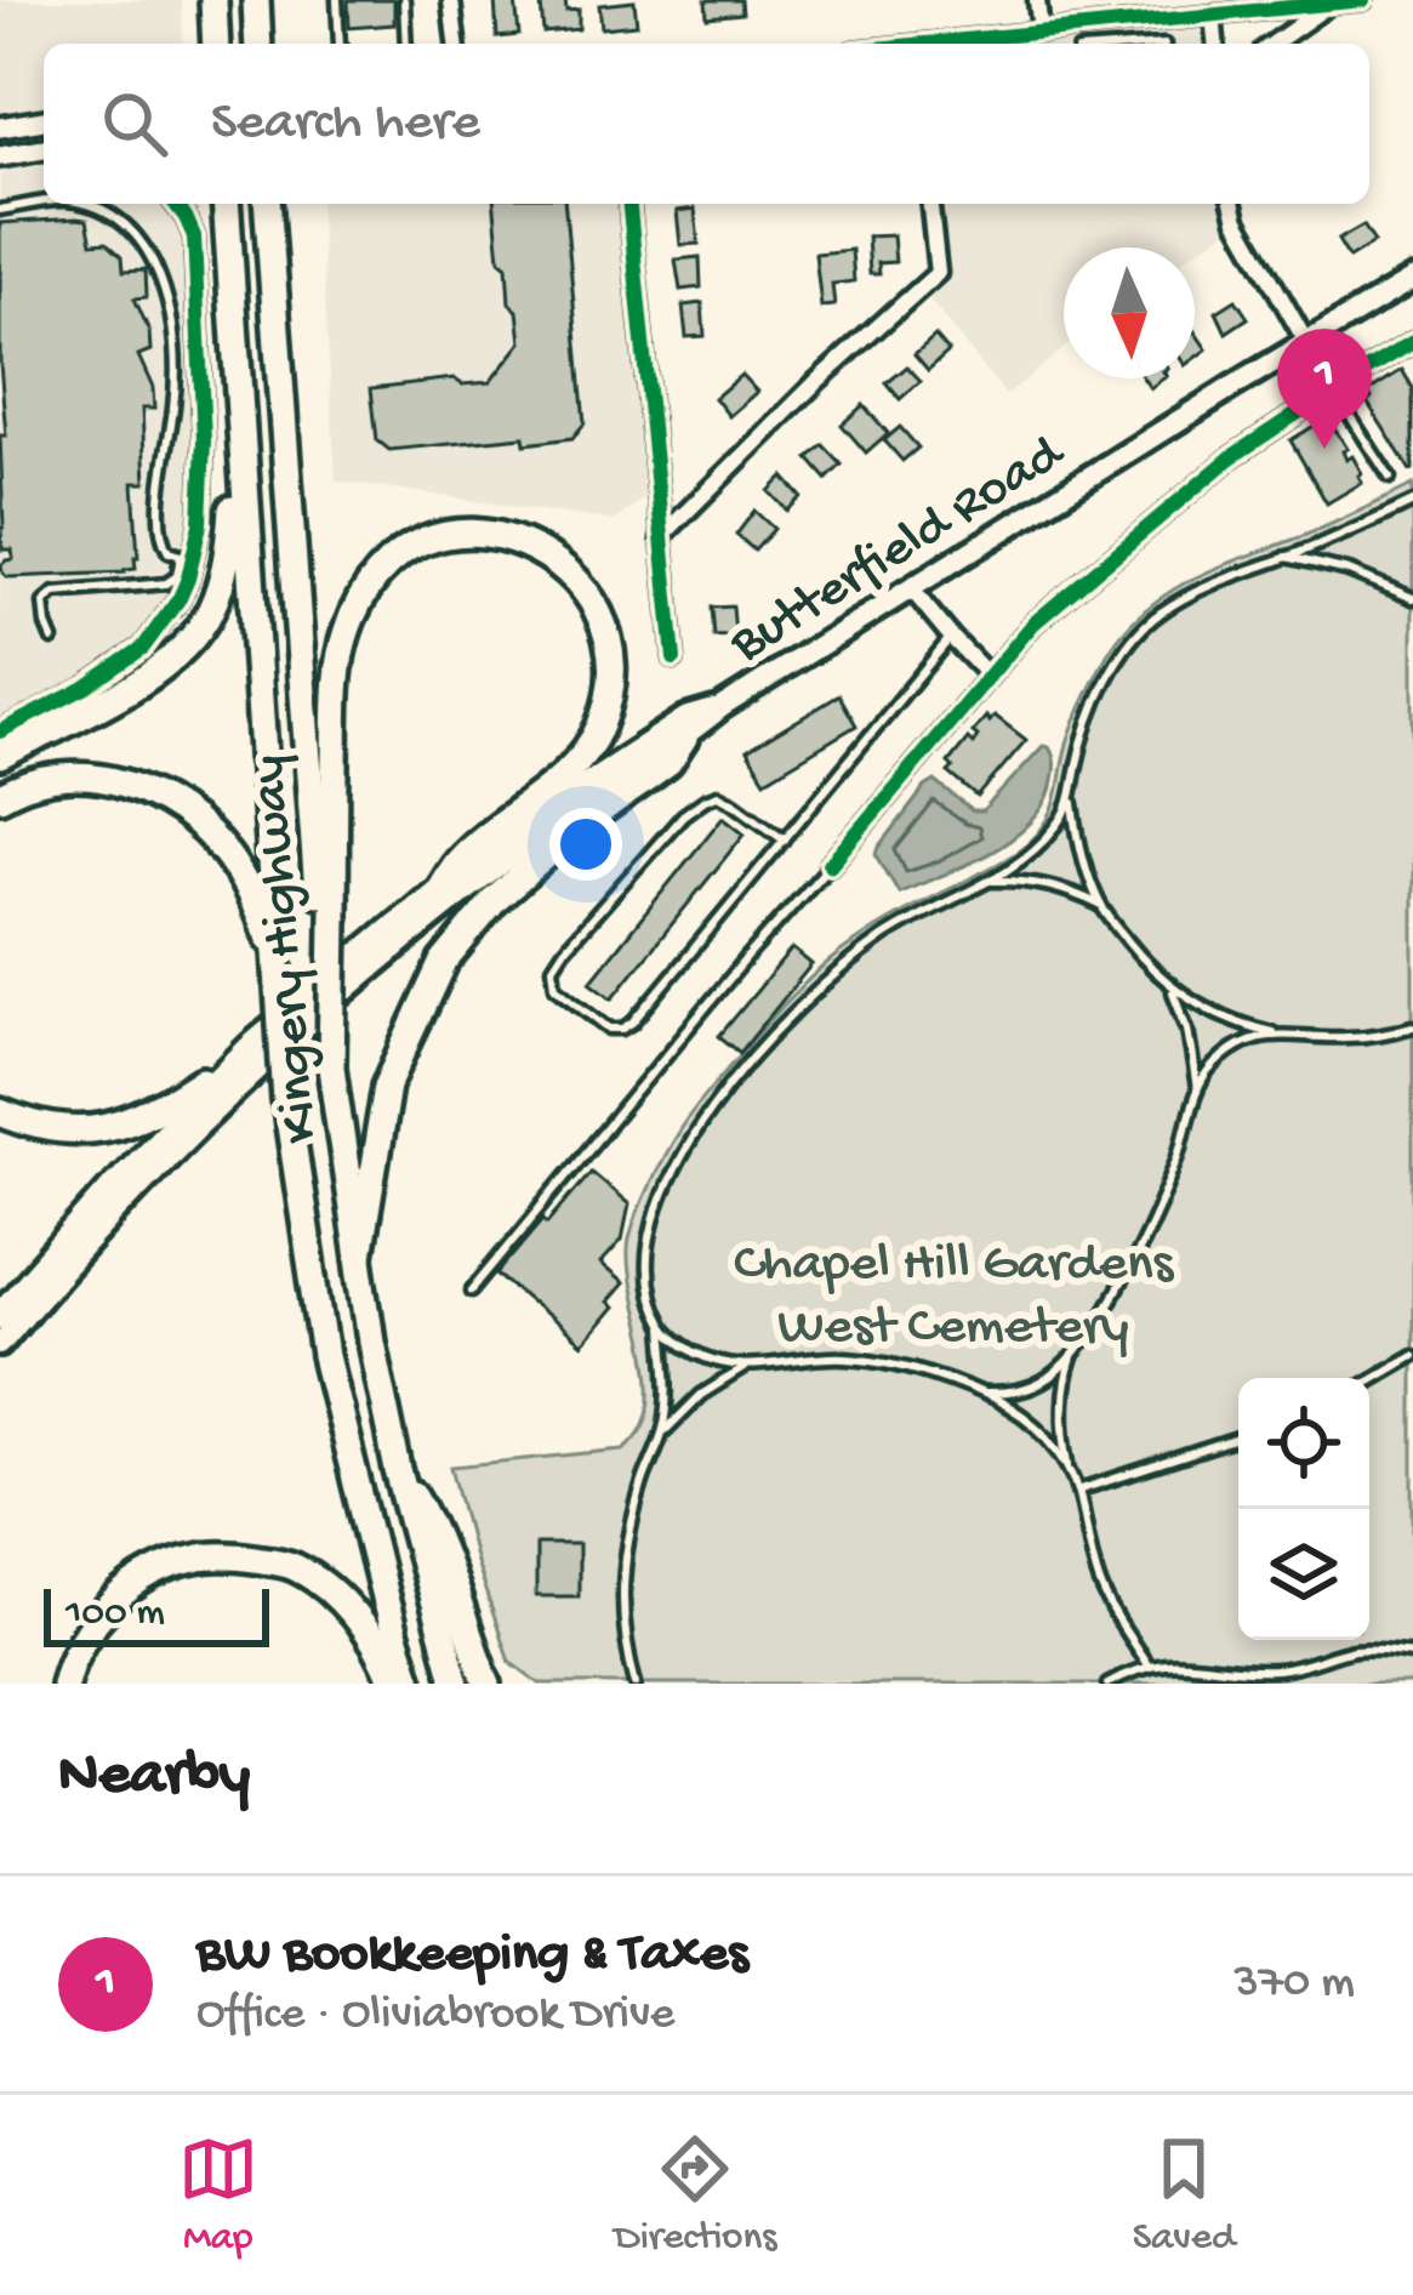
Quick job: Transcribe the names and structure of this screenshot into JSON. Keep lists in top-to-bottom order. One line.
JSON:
{"streets":{"highway":["Butterfield Road","Kingery Highway"]},"parks":["Chapel Hill Gardens West Cemetery"],"scale_bar":"100 m","north":"bottom","page":{"search":"Search here","pins":"1","scale":"100 m","heading":"Nearby","list":[{"mark":"1","name":"BW Bookkeeping & Taxes","note":"Office · Oliviabrook Drive","value":"370 m"}],"nav":["Map","Directions","Saved"]}}
